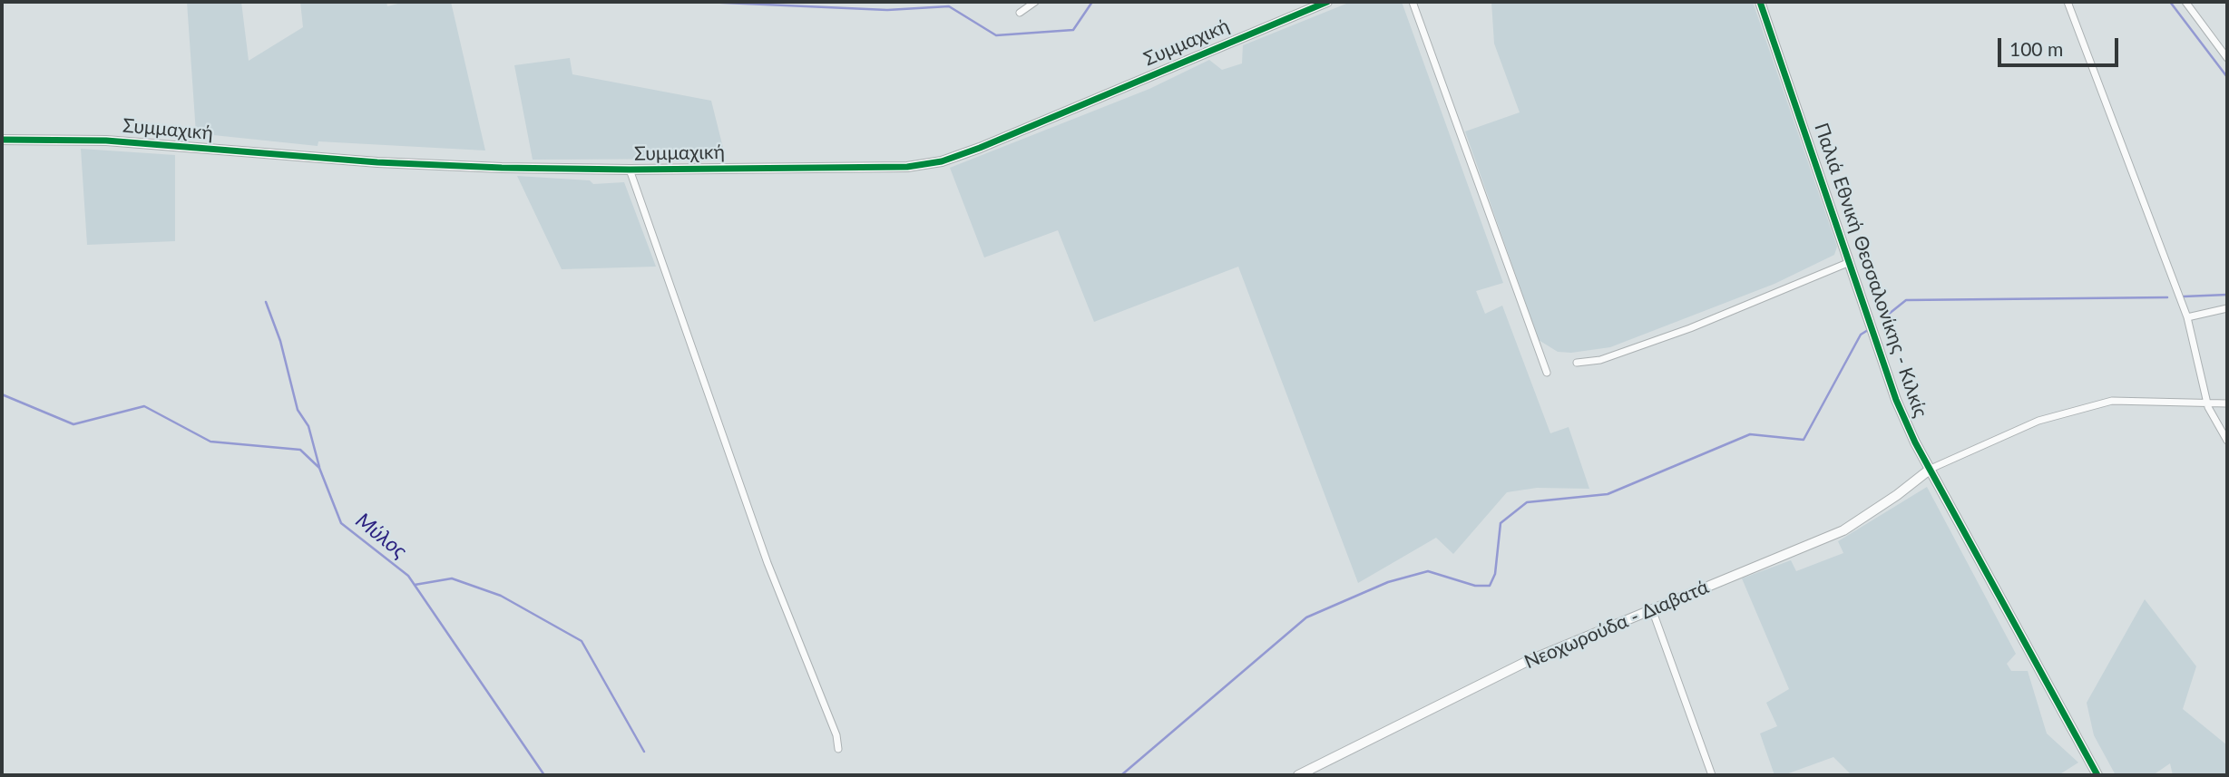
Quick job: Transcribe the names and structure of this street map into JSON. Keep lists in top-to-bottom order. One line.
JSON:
{"streets":{"street":["Συμμαχική","Παλιά Εθνική Θεσσαλονίκης - Κιλκίς","Νεοχωρούδα - Διαβατά"]},"crossings":[["Παλιά Εθνική Θεσσαλονίκης - Κιλκίς","Νεοχωρούδα - Διαβατά"]],"water":["Μύλος"],"scale_bar":"100 m"}
